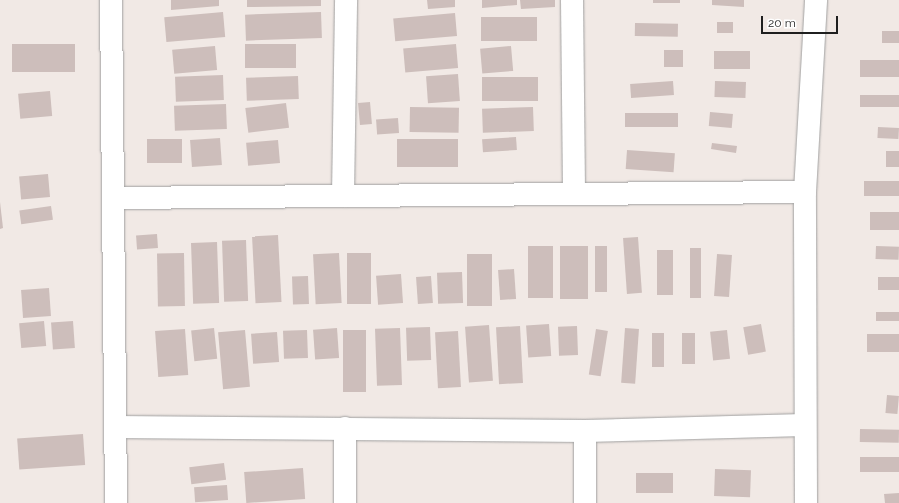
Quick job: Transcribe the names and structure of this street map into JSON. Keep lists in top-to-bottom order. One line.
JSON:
{"scale_bar":"20 m"}
